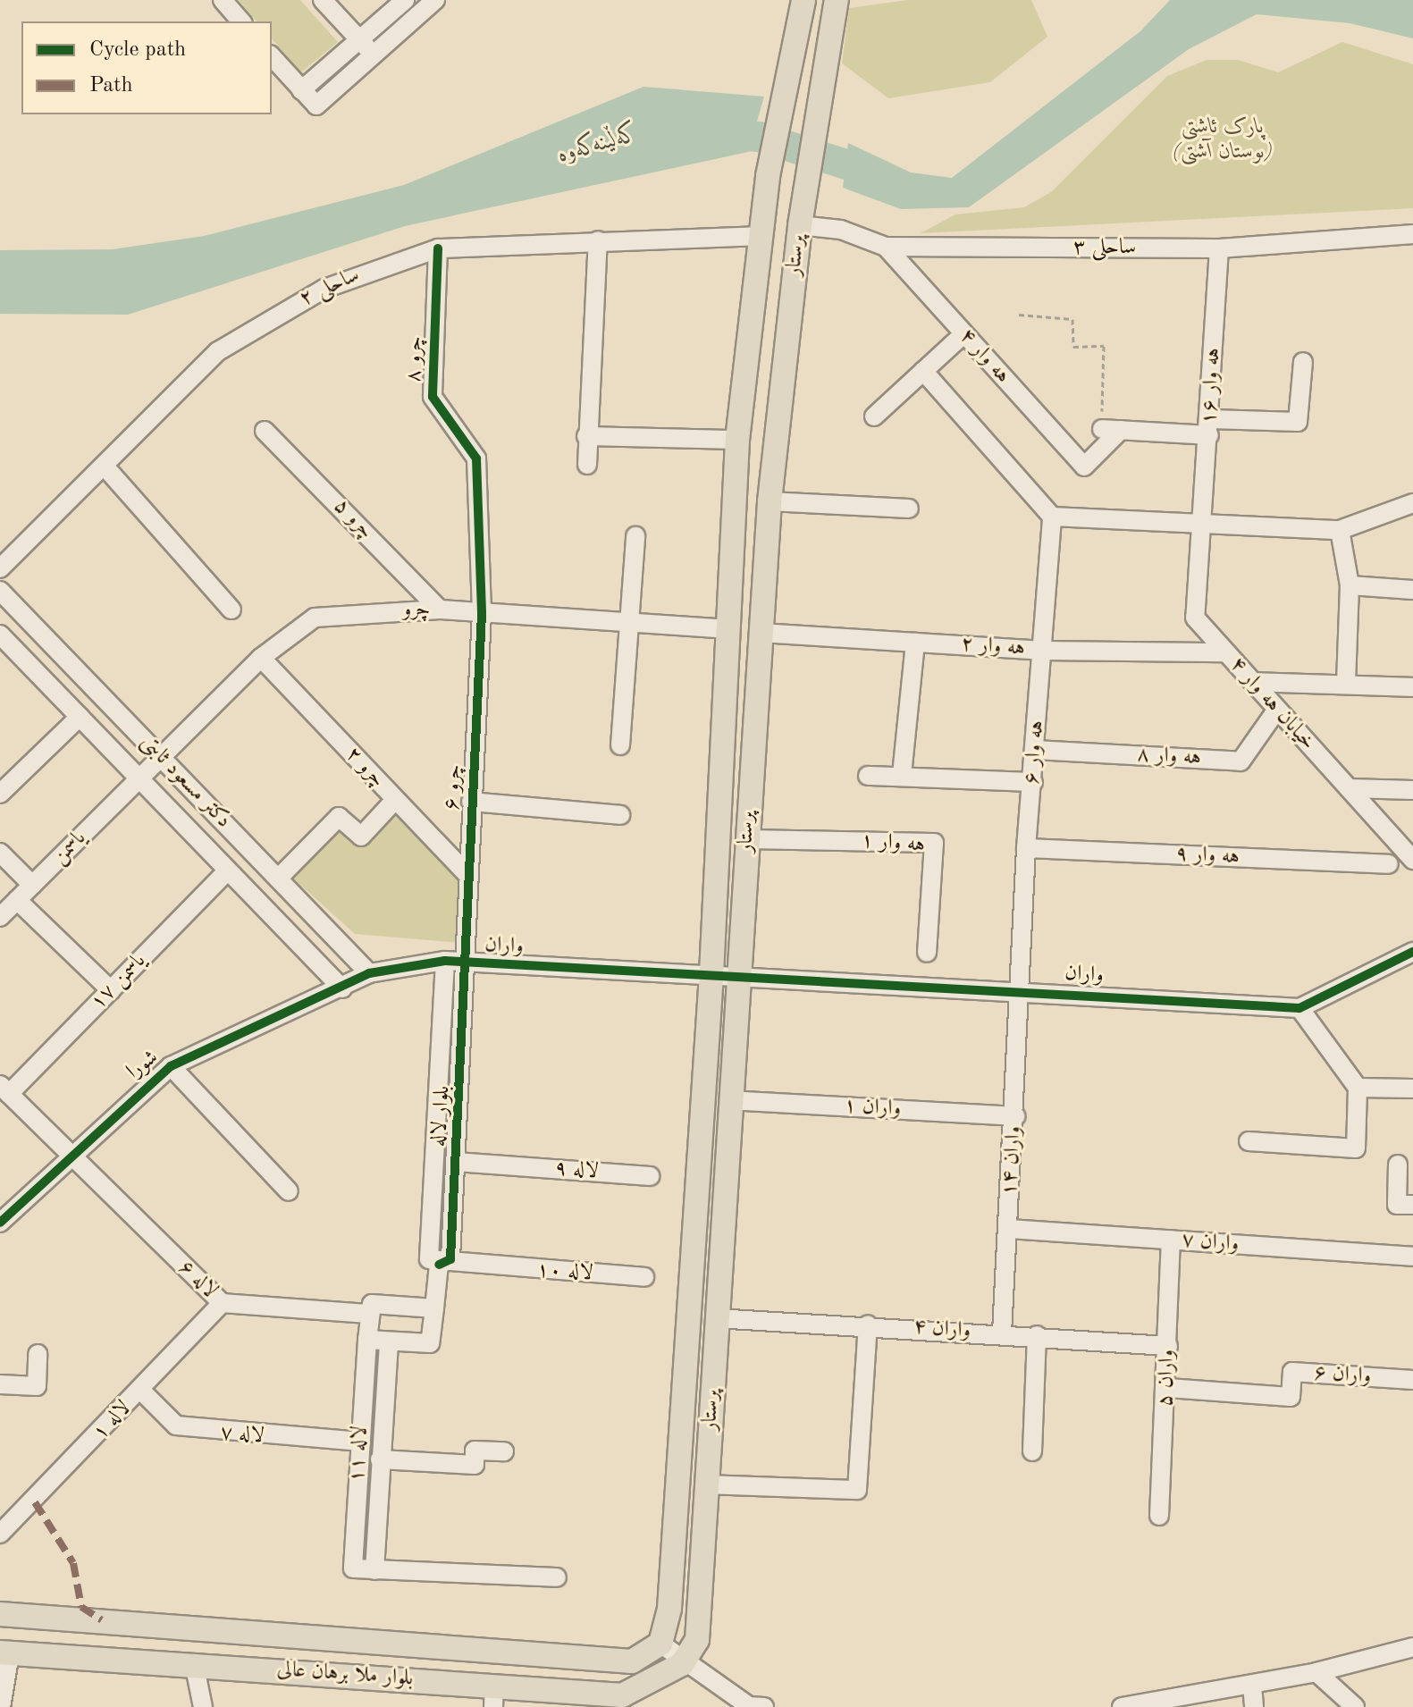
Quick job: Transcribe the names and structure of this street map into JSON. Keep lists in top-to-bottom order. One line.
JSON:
{"streets":{"main road":["پرستار","بلوار ملا برهان عالی"],"street":["ساحلی ۳","ساحلی ۲","هه وار ۴","چرو ۸","هه وار ۱۶","چرو ۵","چرو","هه وار ۲","خیابان هه وار ۴","هه وار ۶","هه وار ۸","چرو ۲","دکتر مسعود ثابتی","چرو ۶","هه وار ۱","یاسمن","هه وار ۹","واران","یاسمن ۱۷","شورا","واران ۱","بلوار لاله","واران ۱۴","لاله ۹","واران ۷","لاله ۱۰","لاله ۶","واران ۴","واران ۶","واران ۵","لاله ۱","لاله ۷","لاله ۱۱"]},"crossings":[["ساحلی ۳","پرستار"],["ساحلی ۳","هه وار ۴"],["ساحلی ۳","هه وار ۱۶"],["پرستار","ساحلی ۲"],["پرستار","چرو"],["پرستار","هه وار ۲"],["پرستار","هه وار ۱"],["پرستار","واران"],["پرستار","واران ۱"],["پرستار","واران ۴"],["پرستار","بلوار ملا برهان عالی"],["ساحلی ۲","چرو ۸"],["چرو ۸","چرو ۶"],["هه وار ۱۶","خیابان هه وار ۴"],["چرو ۵","چرو"],["چرو","چرو ۲"],["چرو","دکتر مسعود ثابتی"],["چرو","چرو ۶"],["چرو","یاسمن"],["هه وار ۲","خیابان هه وار ۴"],["هه وار ۲","هه وار ۶"],["خیابان هه وار ۴","هه وار ۸"],["هه وار ۶","هه وار ۸"],["هه وار ۶","هه وار ۹"],["هه وار ۶","واران"],["هه وار ۶","واران ۱۴"],["چرو ۲","چرو ۶"],["دکتر مسعود ثابتی","یاسمن"],["دکتر مسعود ثابتی","واران"],["دکتر مسعود ثابتی","یاسمن ۱۷"],["دکتر مسعود ثابتی","شورا"],["چرو ۶","واران"],["چرو ۶","بلوار لاله"],["واران","شورا"],["واران","بلوار لاله"],["واران","واران ۱۴"],["یاسمن ۱۷","لاله ۶"],["شورا","لاله ۶"],["واران ۱","واران ۱۴"],["بلوار لاله","لاله ۹"],["بلوار لاله","لاله ۱۰"],["واران ۱۴","واران ۷"],["واران ۱۴","واران ۴"],["واران ۷","واران ۵"],["لاله ۶","لاله ۱"],["لاله ۶","لاله ۱۱"],["واران ۴","واران ۵"],["واران ۶","واران ۵"],["لاله ۱","لاله ۷"],["لاله ۷","لاله ۱۱"]],"water":["کەڵینەکەوە"],"parks":["پارک ئاشتی (بوستان آشتی)"],"legend":["Cycle path","Path"]}
